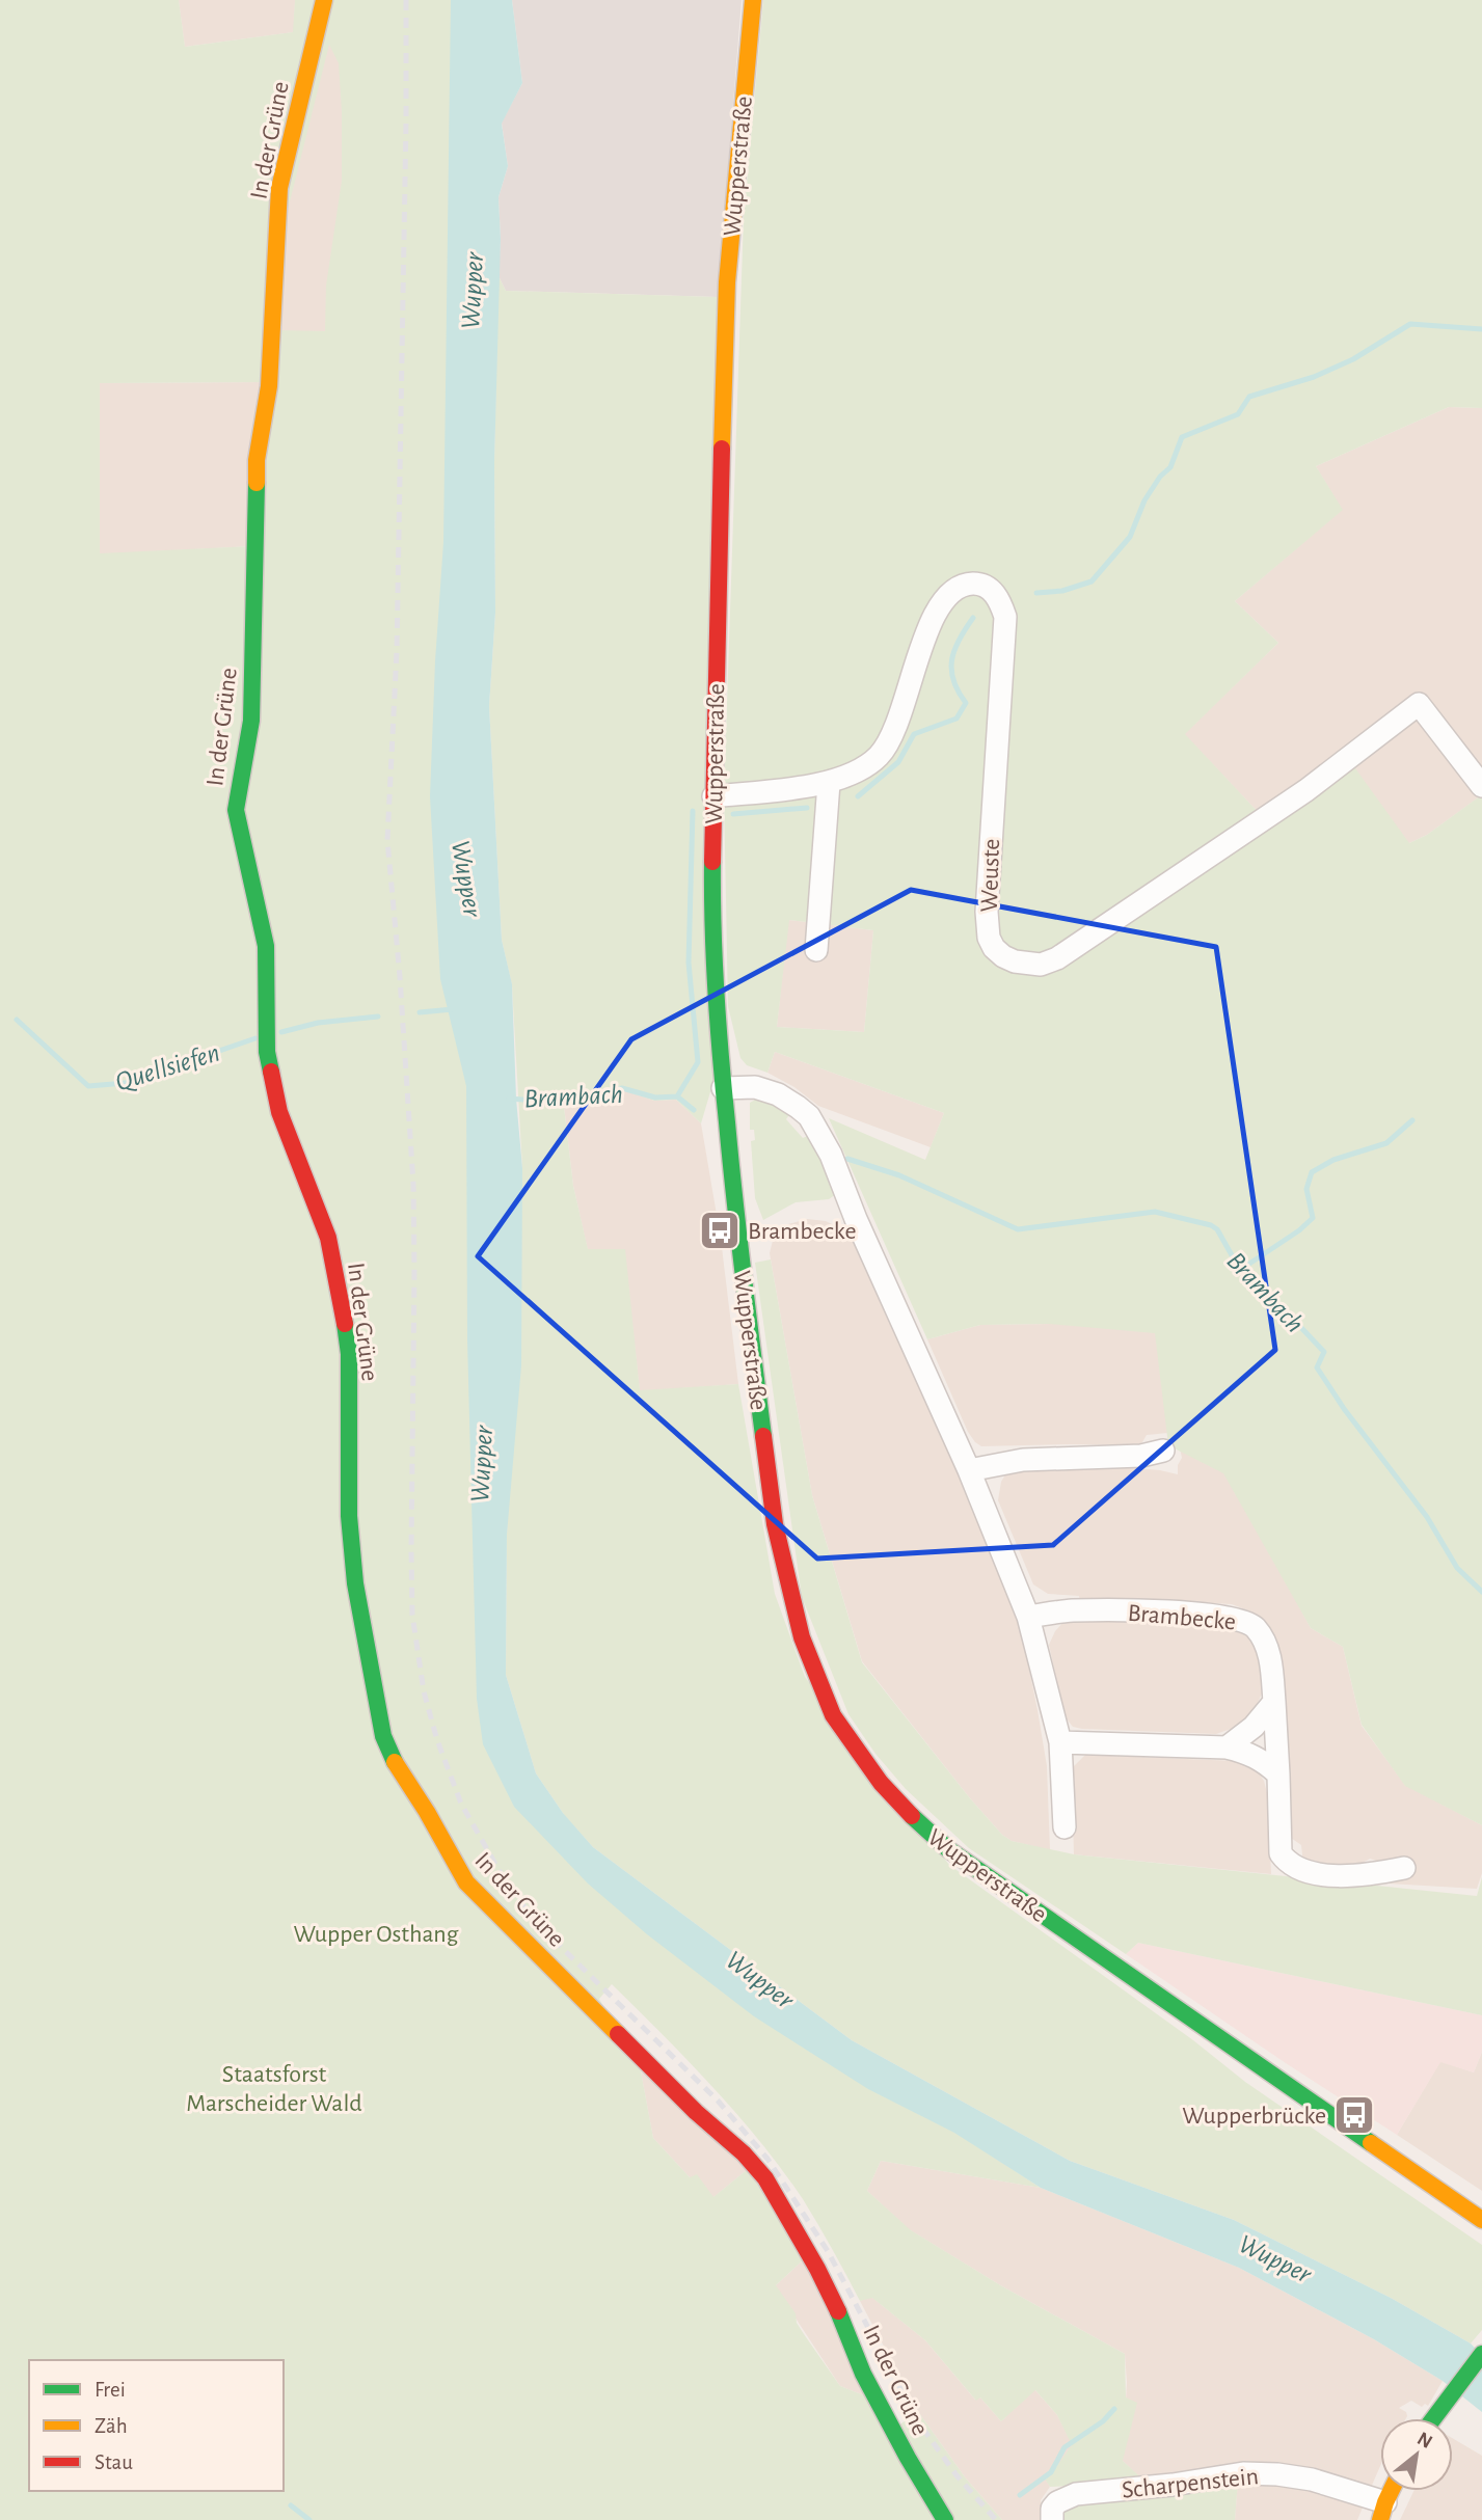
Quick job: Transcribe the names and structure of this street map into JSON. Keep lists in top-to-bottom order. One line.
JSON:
{"streets":{"street":["In der Grüne","Wupperstraße","Weuste","Brambecke","Scharpenstein"]},"crossings":[["Wupperstraße","Weuste"]],"water":["Wupper","Quellsiefen","Brambach"],"parks":["Wupper Osthang","Staatsforst Marscheider Wald"],"places":{"bus stop":["Brambecke","Wupperbrücke"]},"legend":["Frei","Zäh","Stau"],"north":"top right"}
